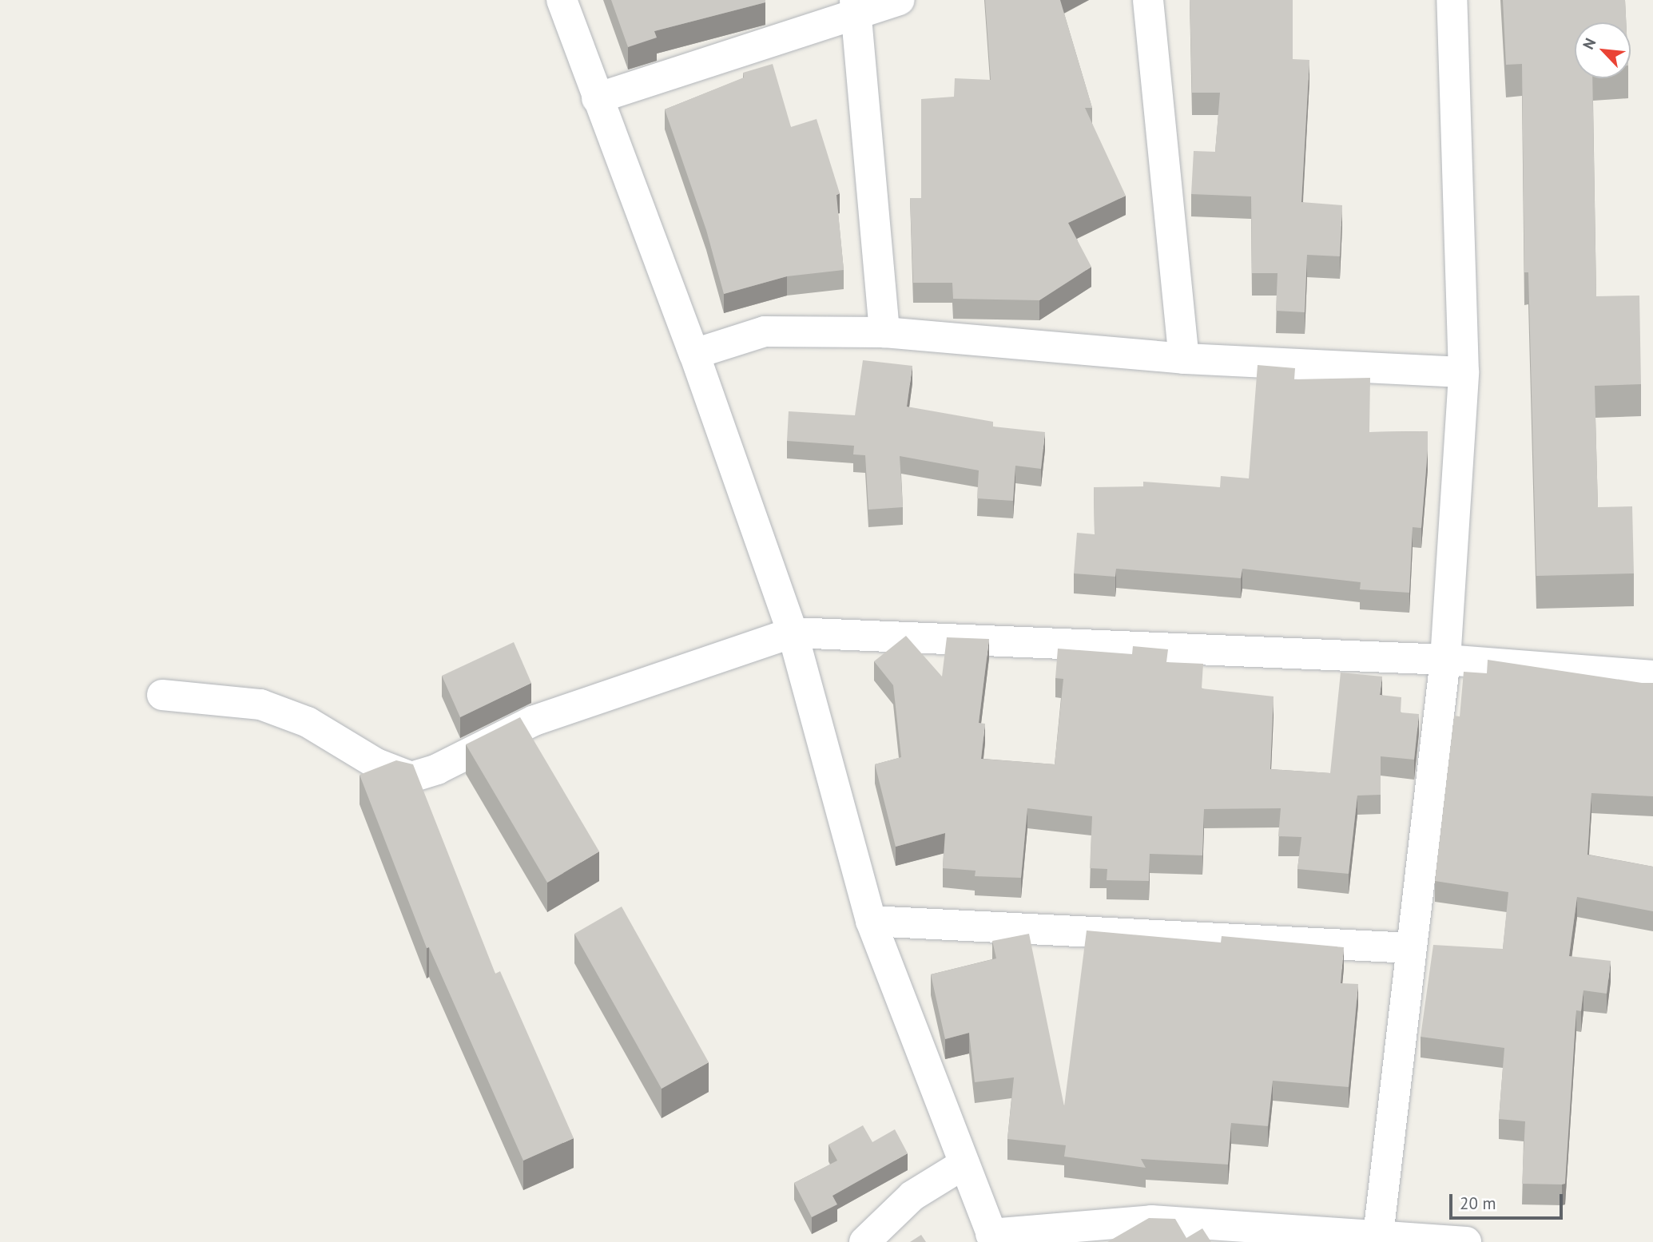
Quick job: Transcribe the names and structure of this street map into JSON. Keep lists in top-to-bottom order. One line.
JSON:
{"scale_bar":"20 m","north":"top left"}
